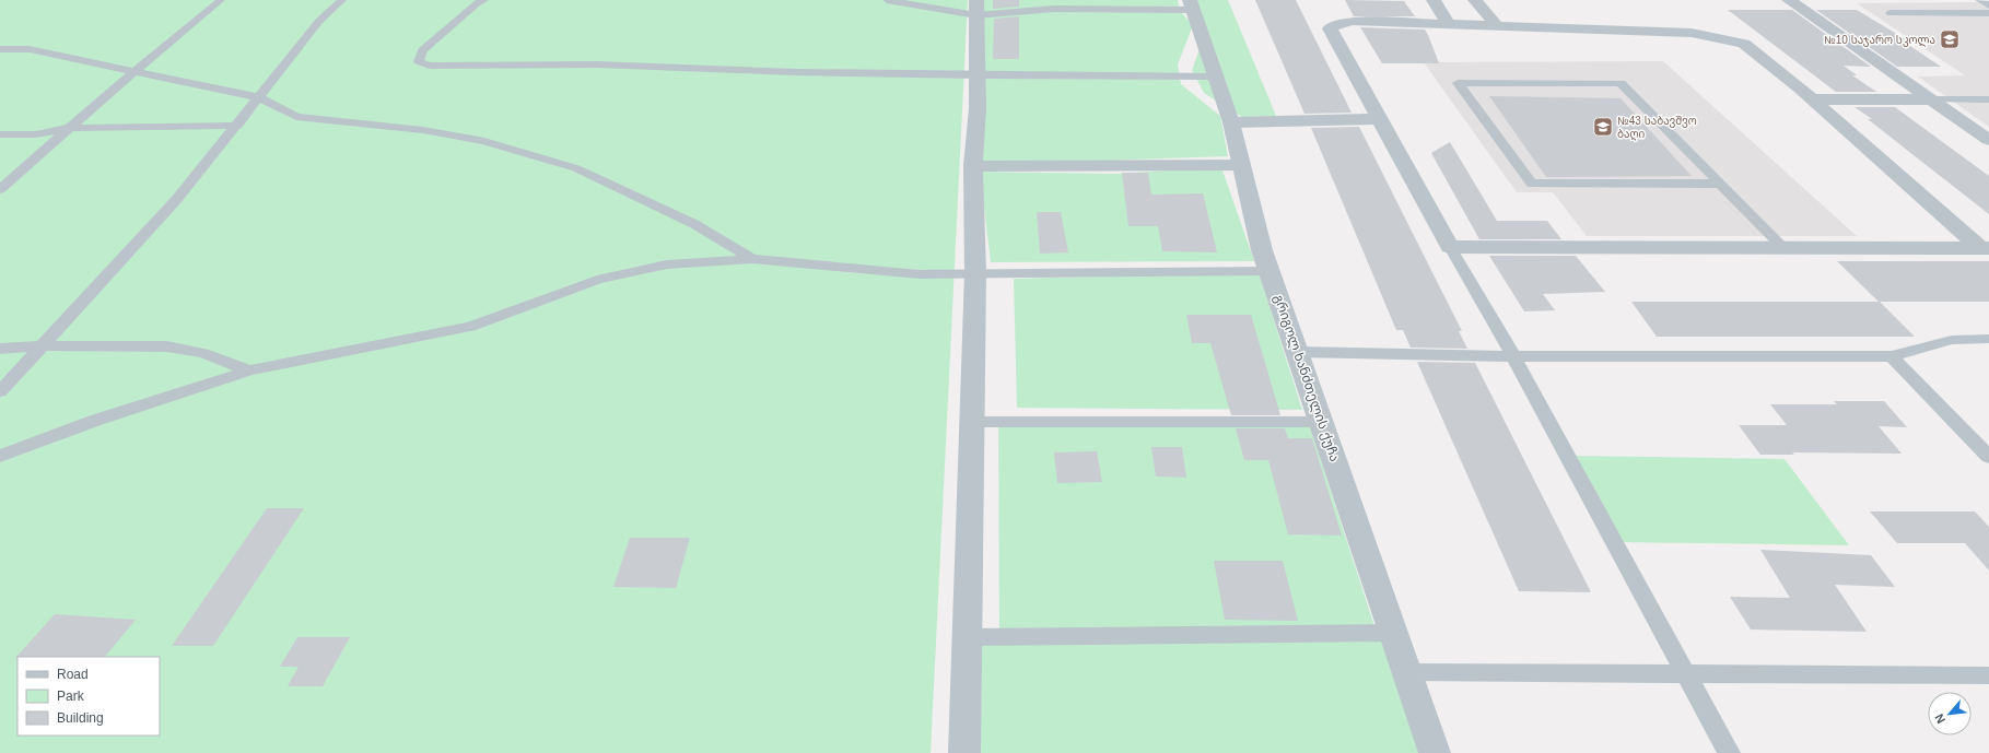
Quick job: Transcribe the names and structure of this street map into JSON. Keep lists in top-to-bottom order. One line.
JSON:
{"streets":{"street":["გრიგოლ ხანძთელის ქუჩა"]},"places":{"school or university":["№10 საჯარო სკოლა","№43 საბავშვო ბაღი"]},"legend":["Road","Park","Building"],"north":"bottom left"}
